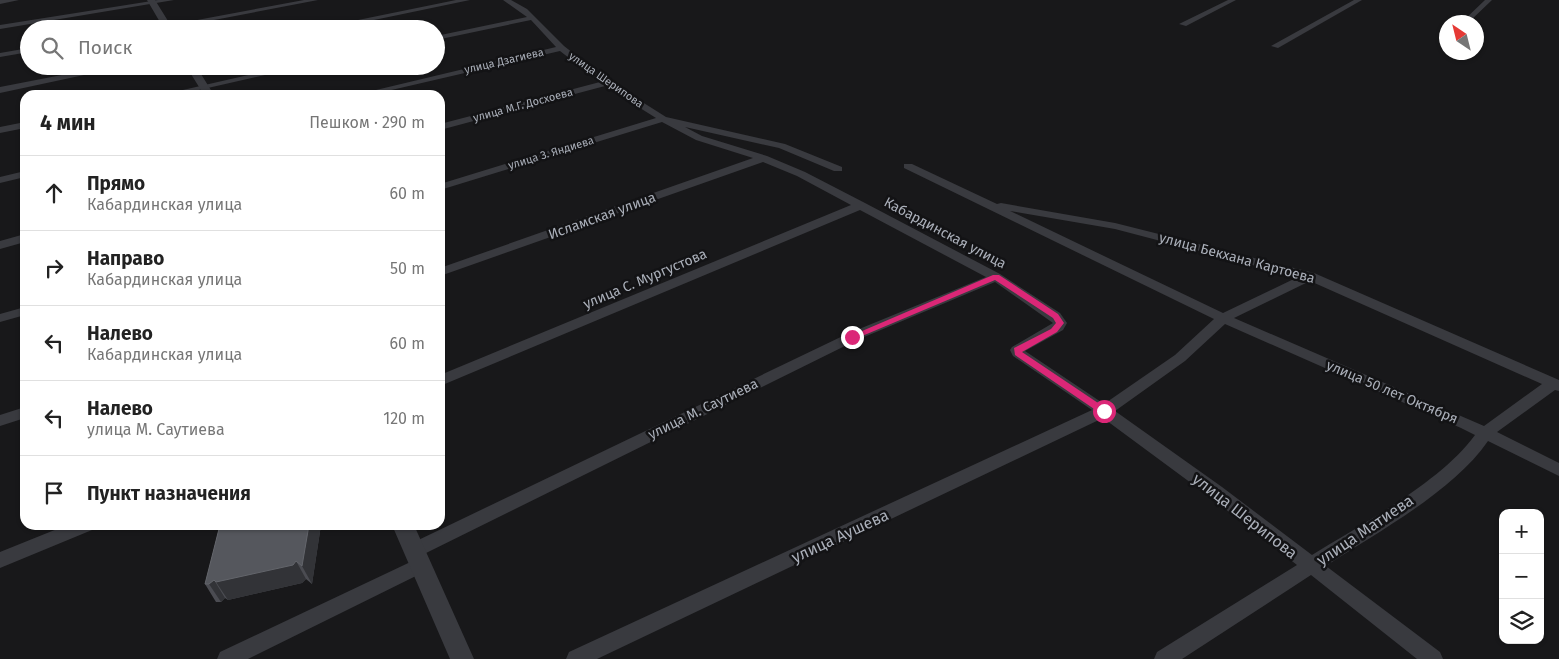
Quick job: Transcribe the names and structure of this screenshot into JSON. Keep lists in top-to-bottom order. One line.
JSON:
{"streets":{"street":["улица Дзагиева","улица Шерипова","улица М.Г. Досхоева","улица З. Яндиева","Исламская улица","Кабардинская улица","улица Бекхана Картоева","улица С. Мургустова","улица 50 лет Октября","улица М. Саутиева","улица Матиева","улица Аушева"]},"crossings":[["улица Дзагиева","улица Шерипова"],["улица Шерипова","улица М.Г. Досхоева"],["улица Шерипова","улица З. Яндиева"],["улица Шерипова","Кабардинская улица"],["улица Шерипова","улица Матиева"],["улица Шерипова","улица Аушева"],["улица З. Яндиева","Кабардинская улица"],["Исламская улица","Кабардинская улица"],["Кабардинская улица","улица С. Мургустова"],["Кабардинская улица","улица М. Саутиева"],["Кабардинская улица","улица Аушева"],["улица Бекхана Картоева","улица 50 лет Октября"],["улица Бекхана Картоева","улица Матиева"],["улица Бекхана Картоева","улица Аушева"],["улица 50 лет Октября","улица Матиева"],["улица 50 лет Октября","улица Аушева"]],"north":"top left","page":{"search":"Поиск","heading":["4 мин","Пешком · 290 m"],"list":[["Прямо","Кабардинская улица","60 m"],["Направо","Кабардинская улица","50 m"],["Налево","Кабардинская улица","60 m"],["Налево","улица М. Саутиева","120 m"],"Пункт назначения"],"map_buttons":["+","−"]}}
